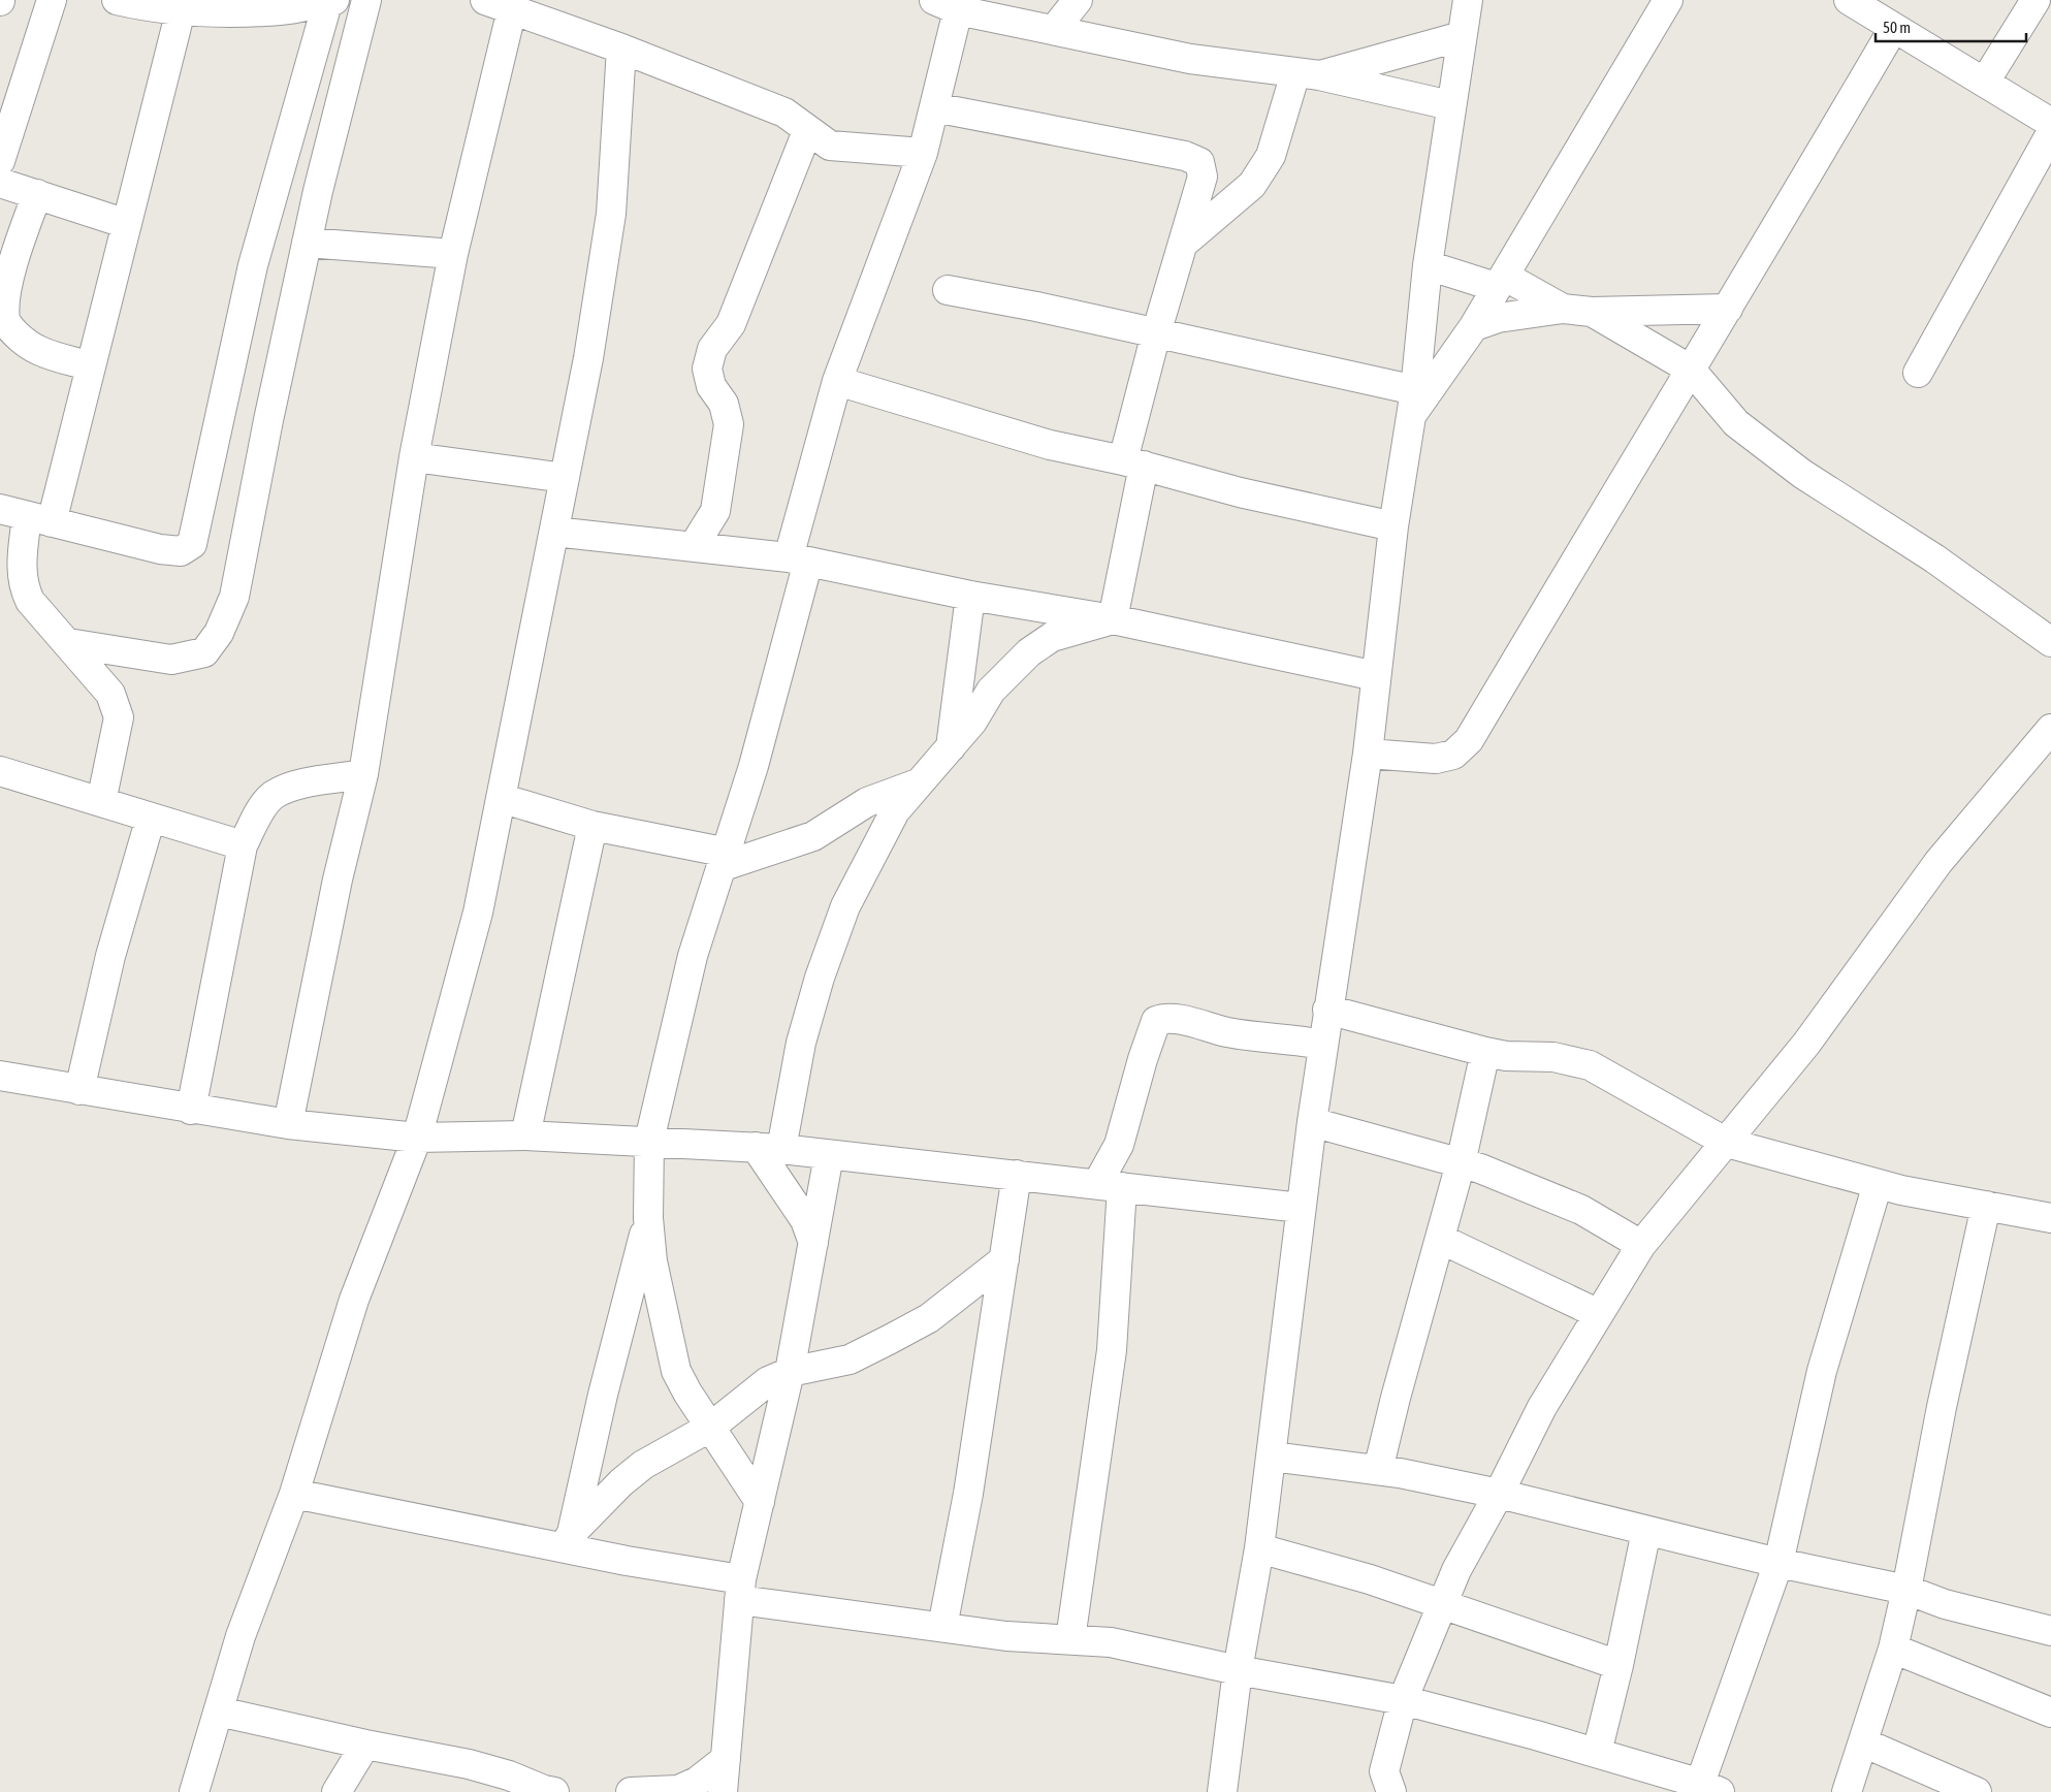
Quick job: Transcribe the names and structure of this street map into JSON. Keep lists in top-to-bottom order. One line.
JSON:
{"scale_bar":"50 m"}
